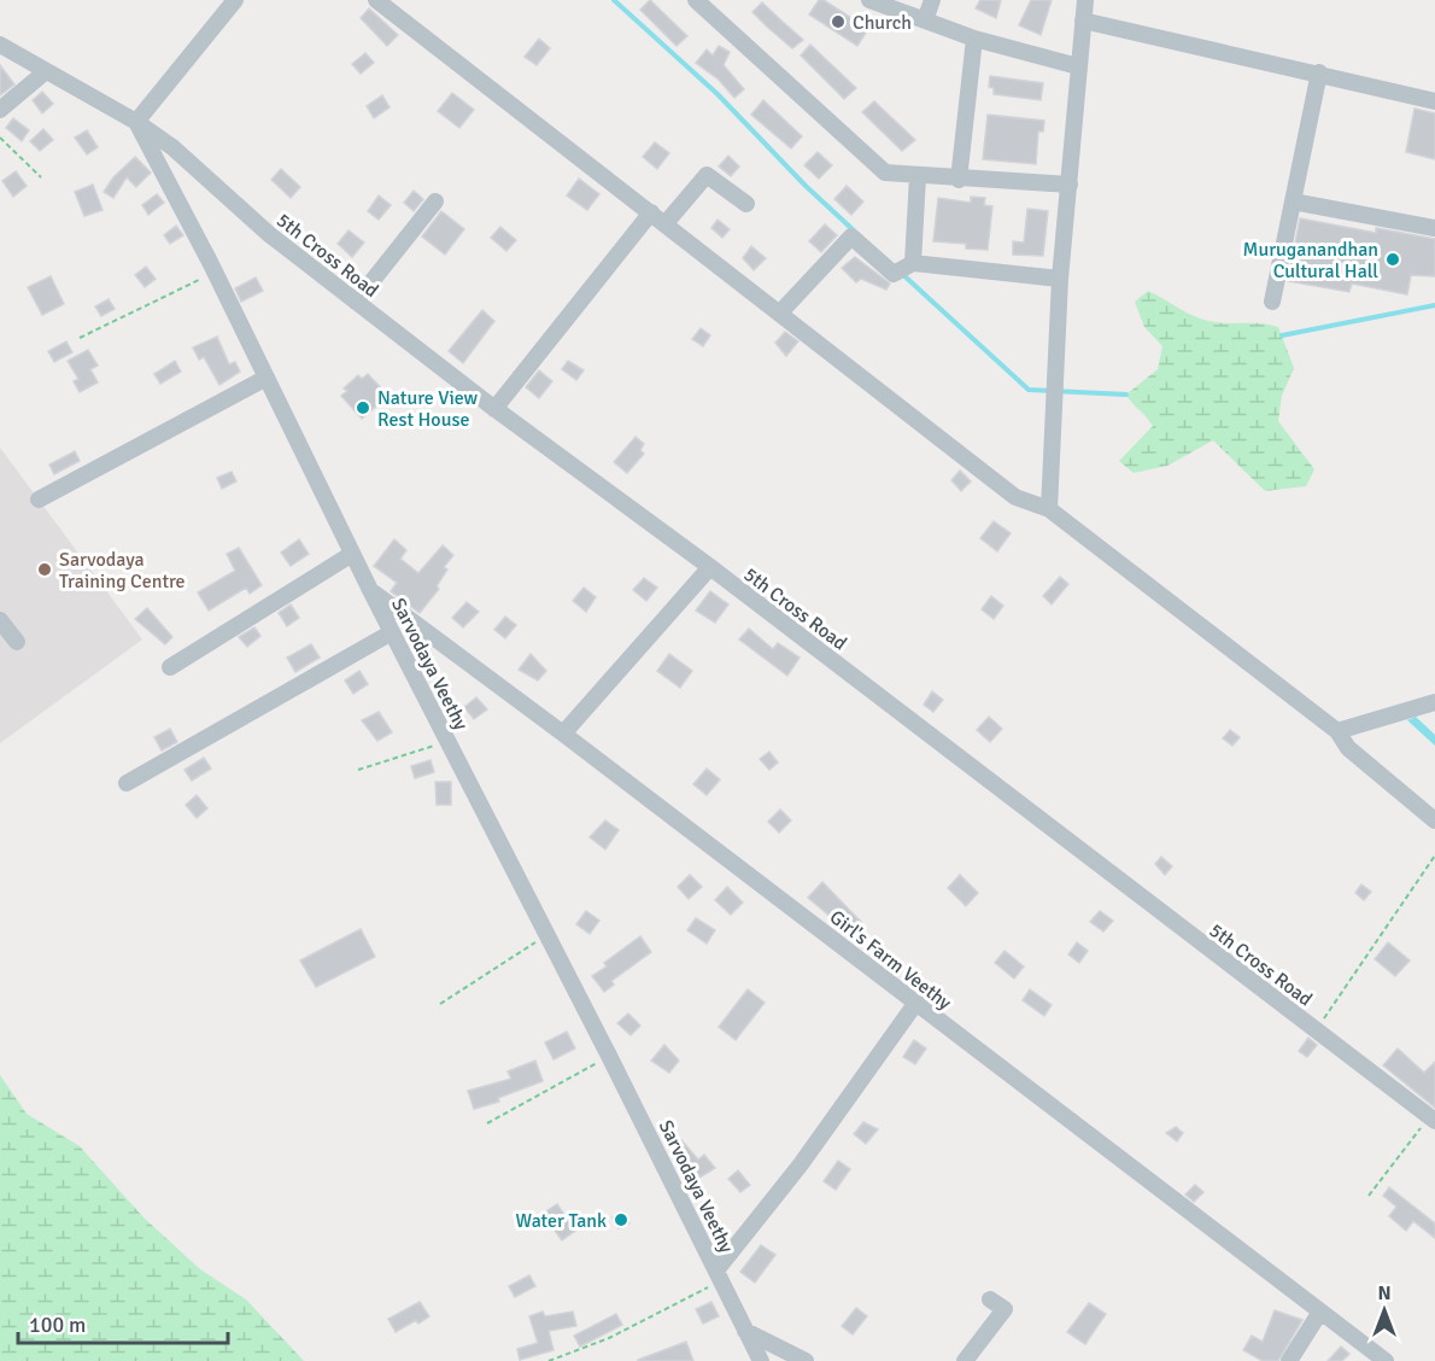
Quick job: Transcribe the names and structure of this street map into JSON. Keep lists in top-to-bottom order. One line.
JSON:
{"streets":{"street":["5th Cross Road","Sarvodaya Veethy","Girl's Farm Veethy"]},"crossings":[["5th Cross Road","Sarvodaya Veethy"],["Sarvodaya Veethy","Girl's Farm Veethy"]],"places":["Church","Muruganandhan Cultural Hall","Nature View Rest House","Sarvodaya Training Centre","Water Tank"],"scale_bar":"100 m","north":"top"}
